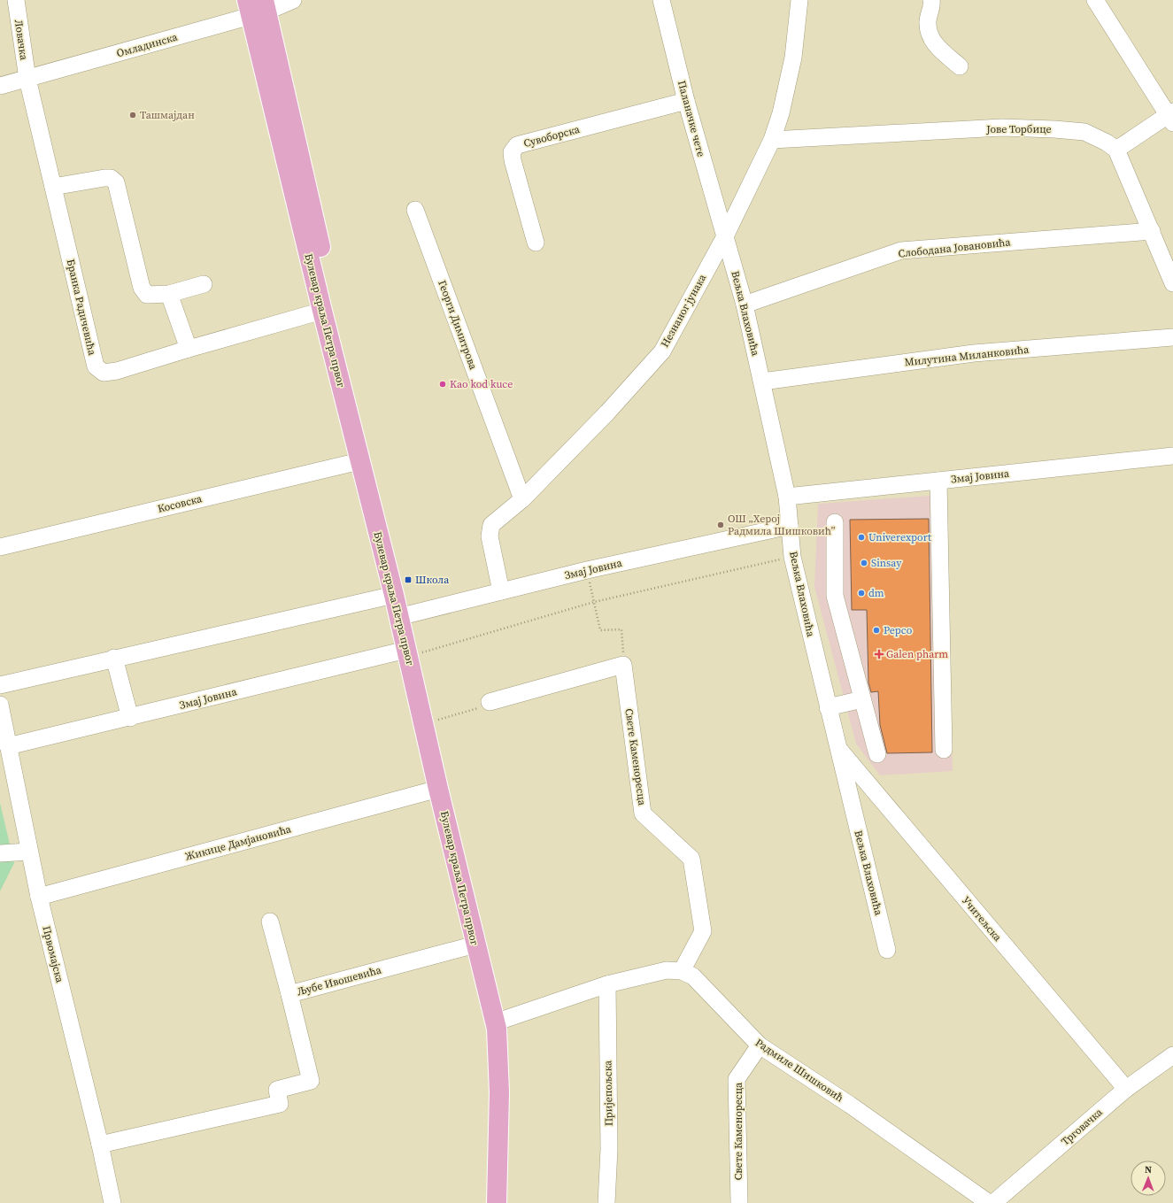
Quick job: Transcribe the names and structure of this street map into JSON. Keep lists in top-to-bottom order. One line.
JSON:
{"streets":{"main road":["Булевар краља Петра првог"],"street":["Ловачка","Омладинска","Паланачке чете","Јове Торбице","Сувоборска","Слободана Јовановића","Бранка Радичевића","Незнаног јунака","Вељка Влаховића","Георги Димитрова","Милутина Миланковића","Змај Јовина","Косовска","Свете Каменоресца","Жикице Дамјановића","Учитељска","Првомајска","Љубе Ивошевића","Радмиле Шишковић","Пријепољска","Трговачка"]},"crossings":[["Ловачка","Омладинска"],["Ловачка","Бранка Радичевића"],["Омладинска","Бранка Радичевића"],["Омладинска","Булевар краља Петра првог"],["Паланачке чете","Сувоборска"],["Паланачке чете","Незнаног јунака"],["Паланачке чете","Вељка Влаховића"],["Јове Торбице","Незнаног јунака"],["Слободана Јовановића","Вељка Влаховића"],["Бранка Радичевића","Булевар краља Петра првог"],["Незнаног јунака","Вељка Влаховића"],["Незнаног јунака","Георги Димитрова"],["Незнаног јунака","Змај Јовина"],["Вељка Влаховића","Милутина Миланковића"],["Вељка Влаховића","Змај Јовина"],["Вељка Влаховића","Учитељска"],["Булевар краља Петра првог","Змај Јовина"],["Булевар краља Петра првог","Косовска"],["Булевар краља Петра првог","Жикице Дамјановића"],["Булевар краља Петра првог","Љубе Ивошевића"],["Змај Јовина","Првомајска"],["Свете Каменоресца","Радмиле Шишковић"],["Жикице Дамјановића","Првомајска"],["Учитељска","Трговачка"],["Првомајска","Љубе Ивошевића"]],"places":{"other":["Ташмајдан","Kao kod kuce","ОШ „Херој Радмила Шишковић”","Univerexport","Sinsay","dm","Pepco"],"transit":["Школа"],"health":["Galen pharm"]},"north":"top"}
